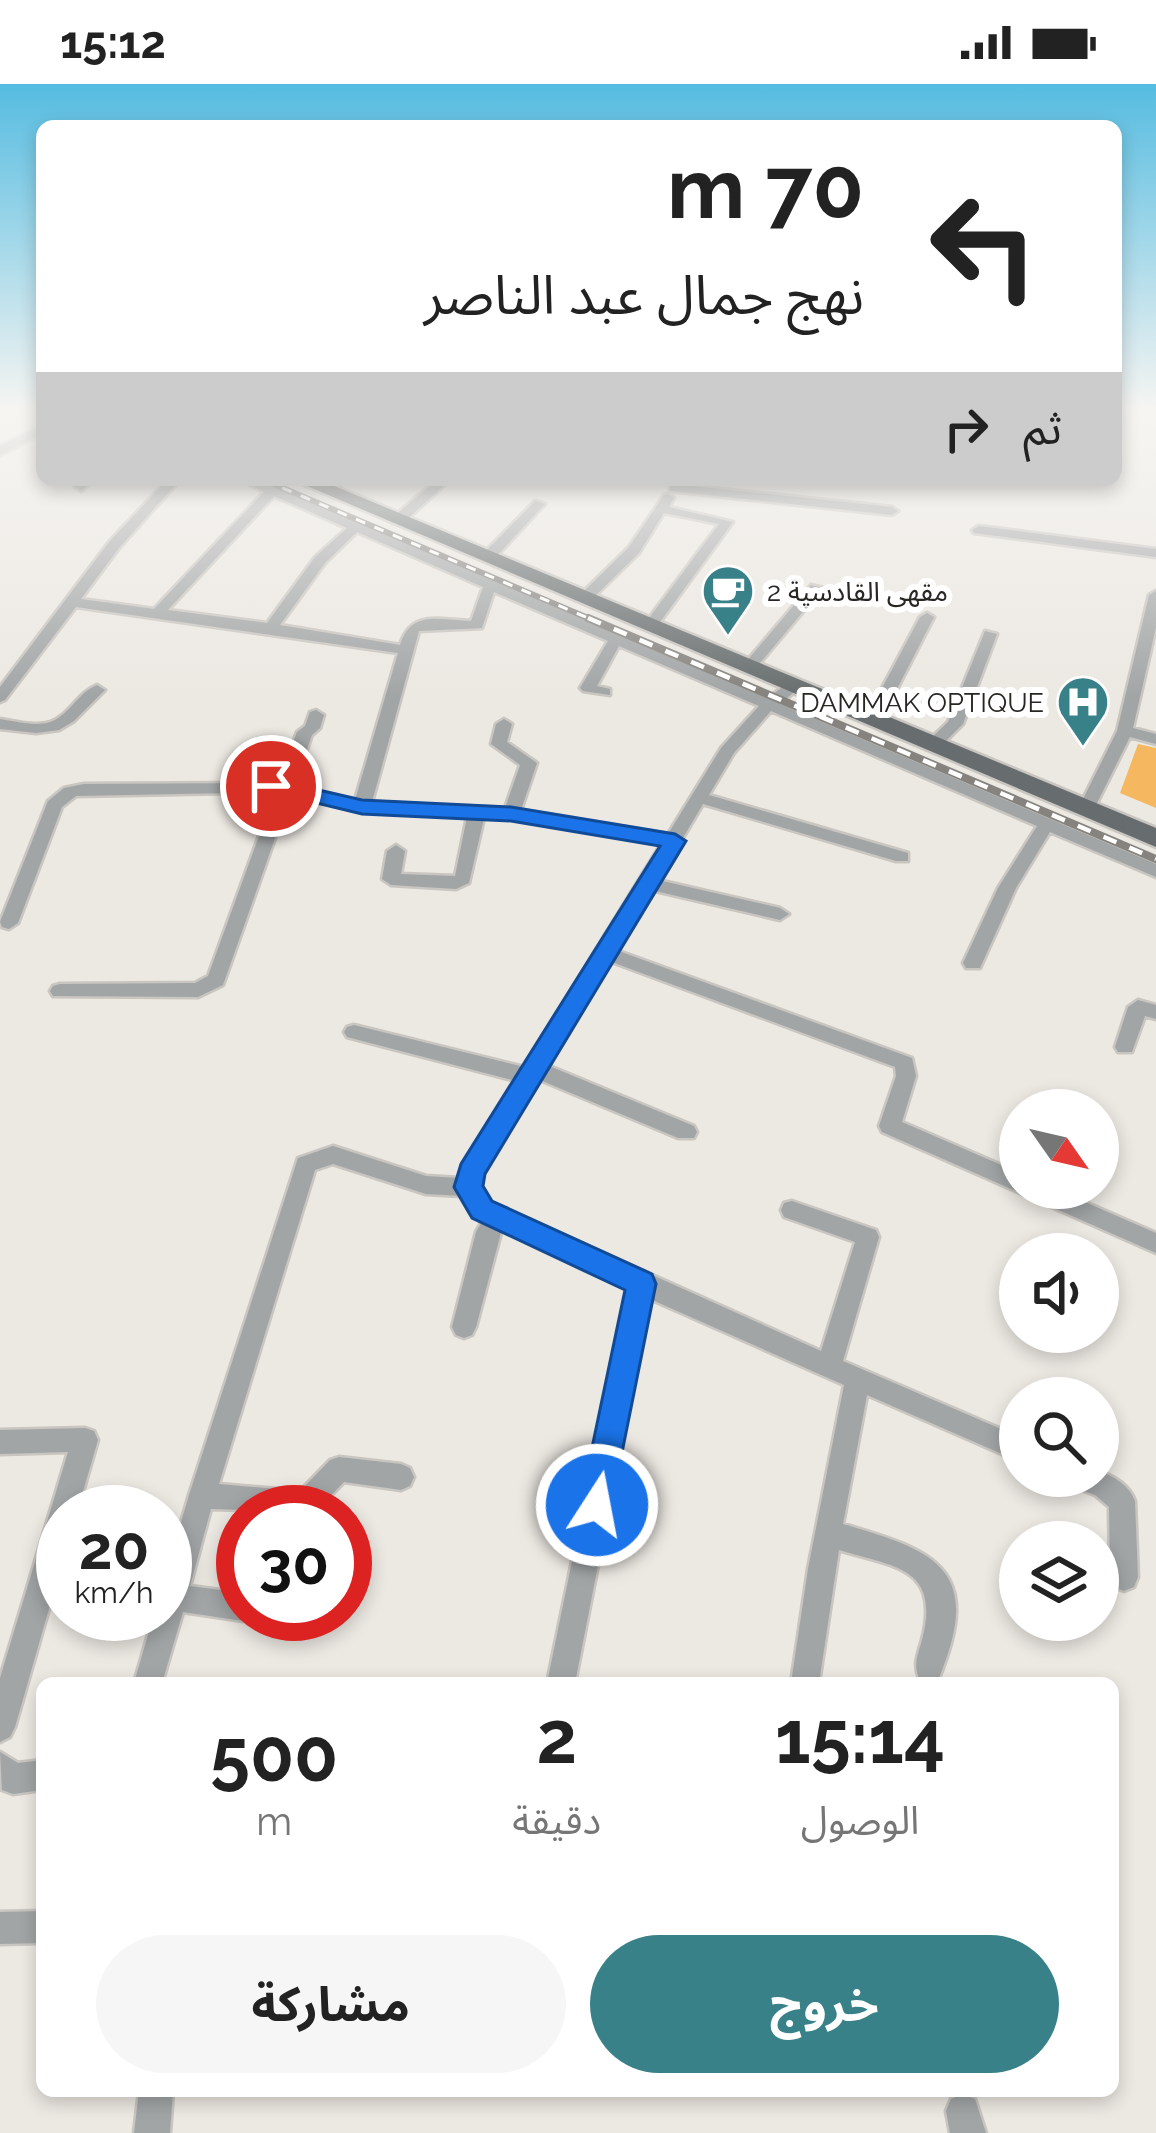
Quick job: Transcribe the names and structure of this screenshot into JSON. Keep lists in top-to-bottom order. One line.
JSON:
{"places":{"cafe":["مقهى القادسية 2"],"hospital":["DAMMAK OPTIQUE"]},"north":"bottom right","page":{"status":"15:12","turn":["70 m","نهج جمال عبد الناصر"],"then":"ثم","speed":"20 km/h","limit":"30","eta":["15:14","الوصول","2","دقيقة","500","m"],"buttons":["خروج","مشاركة"]}}
